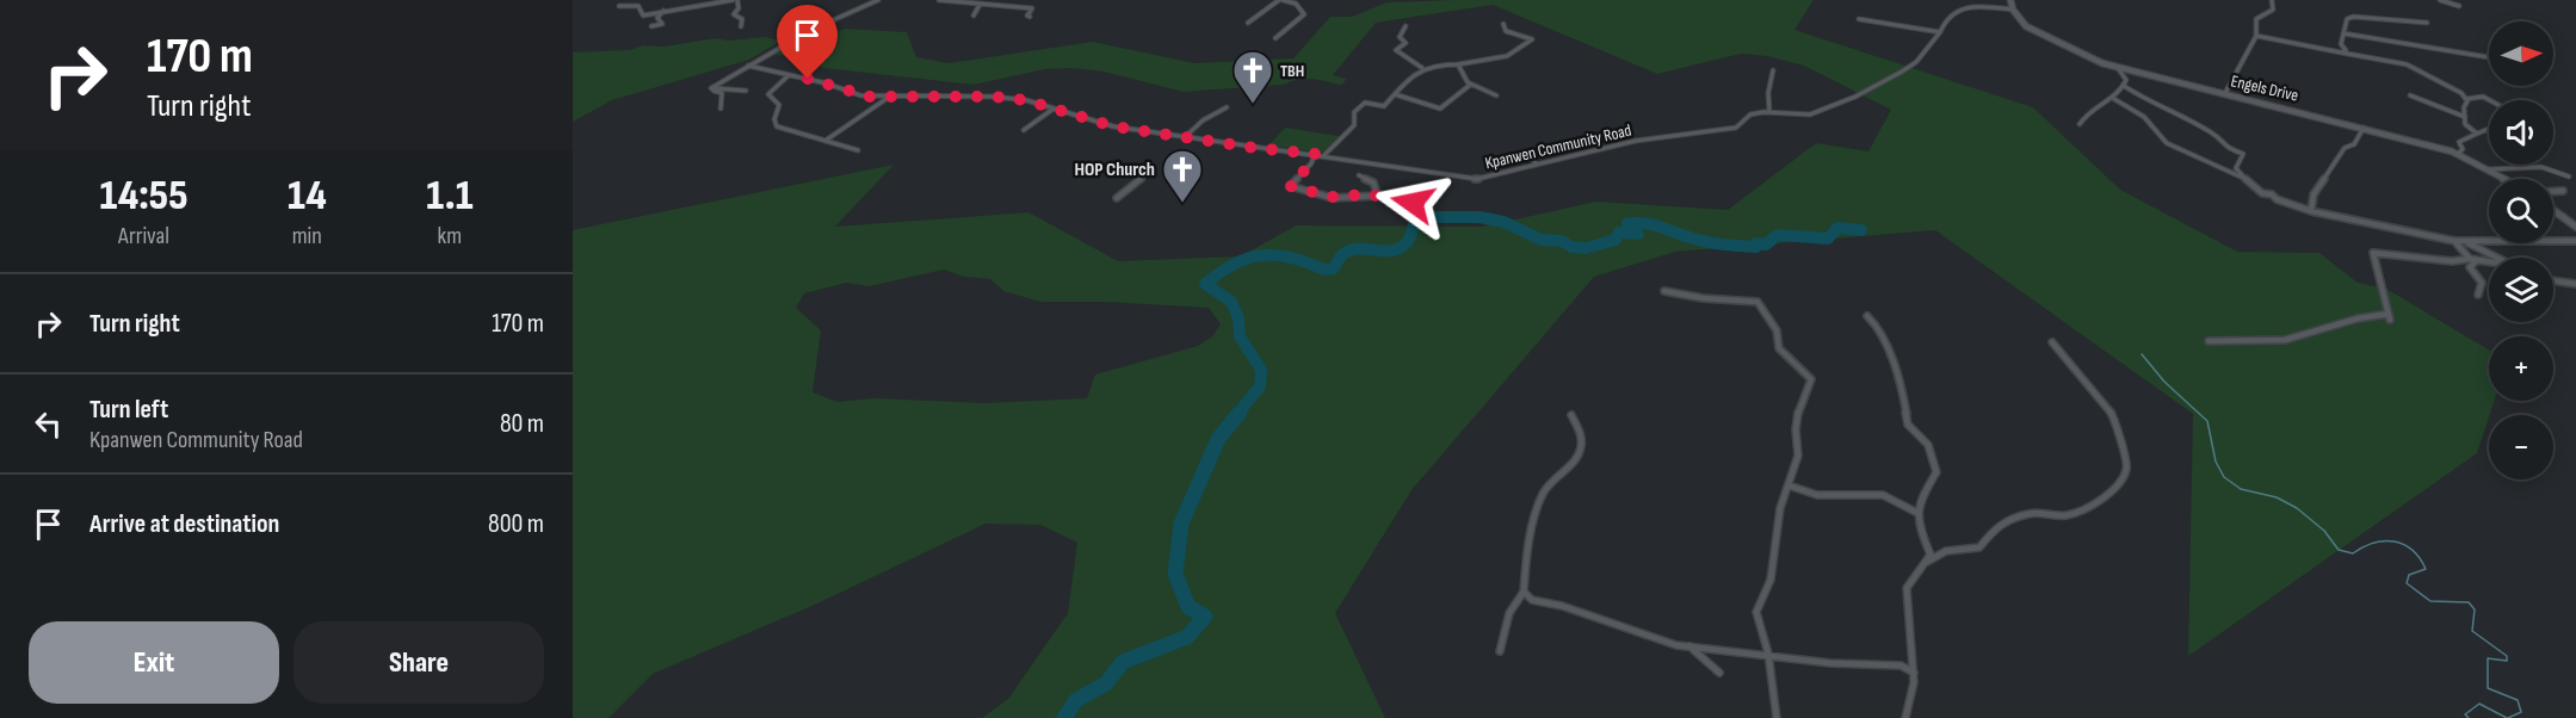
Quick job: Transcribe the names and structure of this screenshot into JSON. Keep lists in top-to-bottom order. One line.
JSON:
{"streets":{"street":["Engels Drive","Kpanwen Community Road"]},"places":{"church":["TBH","HOP Church"]},"north":"right","page":{"turn":["170 m","Turn right"],"map_buttons":["+","−"],"eta":["14:55","Arrival","14","min","1.1","km"],"list":[{"name":"Turn right","value":"170 m"},{"name":"Turn left","note":"Kpanwen Community Road","value":"80 m"},{"name":"Arrive at destination","value":"800 m"}],"buttons":["Exit","Share"]}}
